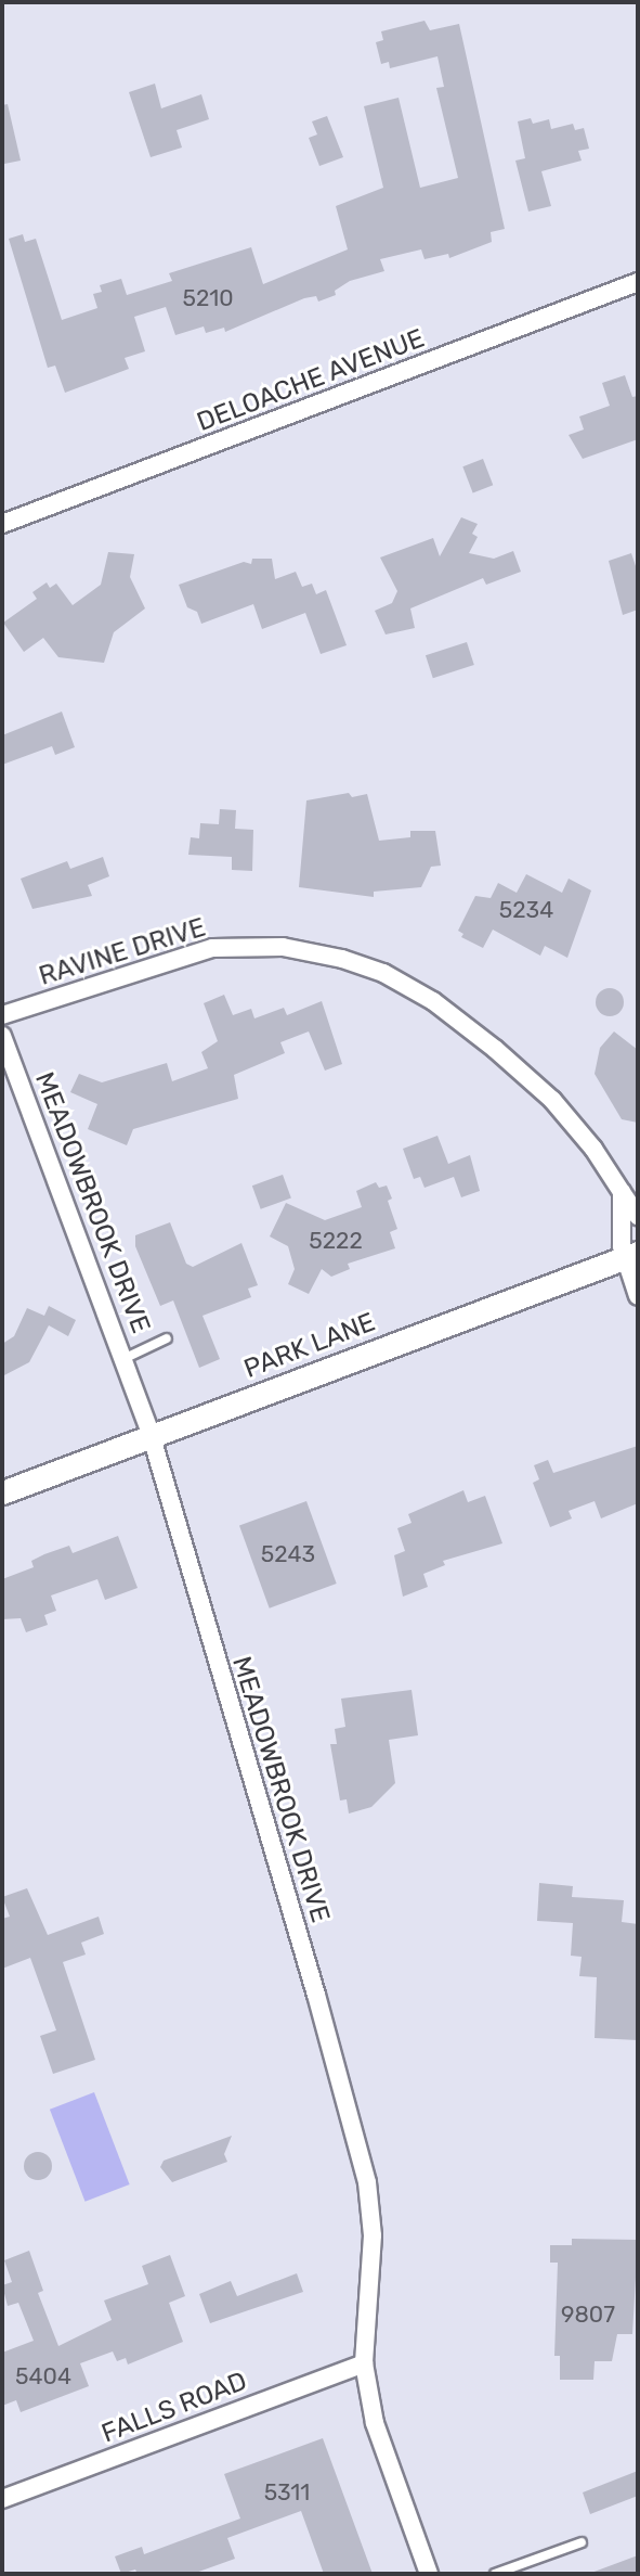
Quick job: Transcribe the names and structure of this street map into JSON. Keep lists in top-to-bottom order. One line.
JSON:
{"streets":{"street":["DELOACHE AVENUE","RAVINE DRIVE","MEADOWBROOK DRIVE","PARK LANE","FALLS ROAD"]},"crossings":[["MEADOWBROOK DRIVE","PARK LANE"],["MEADOWBROOK DRIVE","FALLS ROAD"]],"house_numbers":["5210","5234","5222","5243","9807","5404","5311"]}
